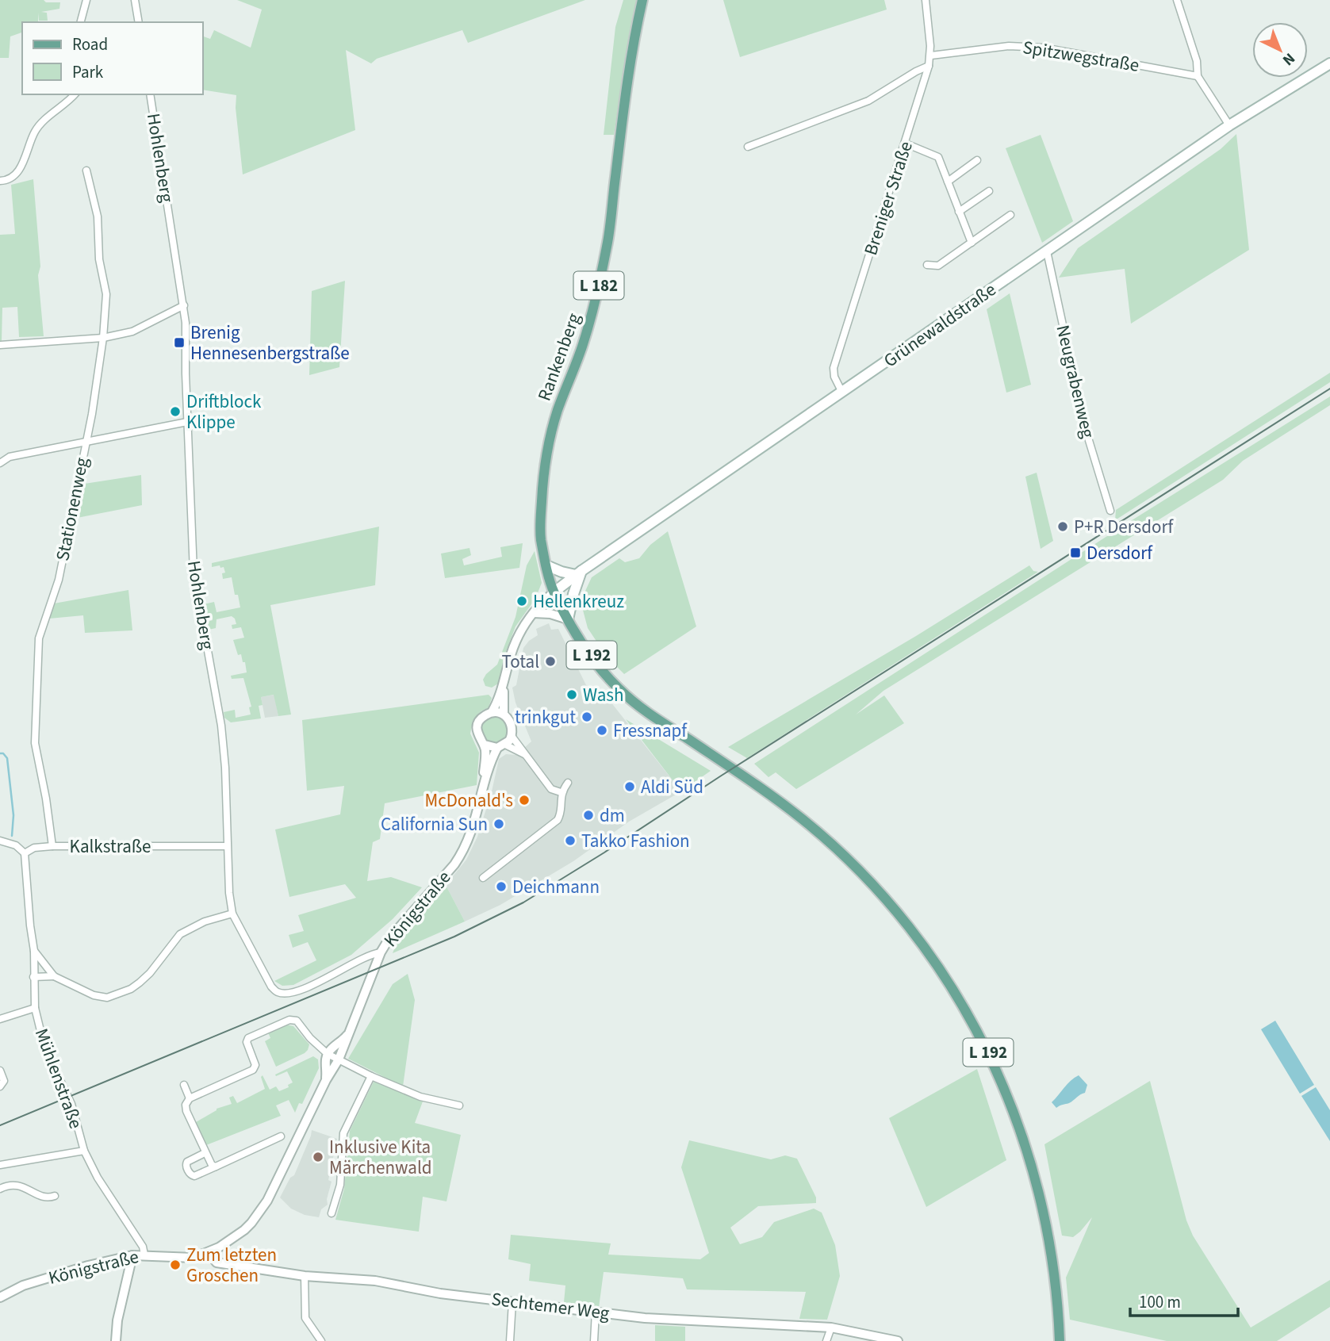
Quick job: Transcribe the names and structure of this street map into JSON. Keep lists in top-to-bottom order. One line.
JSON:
{"streets":{"main road":["L 182","Grünewaldstraße","Rankenberg","L 192"],"street":["Spitzwegstraße","Hohlenberg","Breniger Straße","Neugrabenweg","Stationenweg","Kalkstraße","Königstraße","Mühlenstraße","Sechtemer Weg"]},"crossings":[["Spitzwegstraße","Breniger Straße"],["Hohlenberg","Kalkstraße"],["Hohlenberg","Königstraße"],["Breniger Straße","Grünewaldstraße"],["Grünewaldstraße","Rankenberg"],["Grünewaldstraße","Neugrabenweg"],["Grünewaldstraße","L 192"],["Grünewaldstraße","Königstraße"],["Rankenberg","L 192"],["Rankenberg","Königstraße"],["Stationenweg","Kalkstraße"],["L 192","Königstraße"],["Kalkstraße","Mühlenstraße"],["Königstraße","Mühlenstraße"],["Königstraße","Sechtemer Weg"]],"places":{"transit":["Brenig Hennesenbergstraße","Dersdorf"],"other":["Driftblock Klippe","P+R Dersdorf","Hellenkreuz","Total","Wash","trinkgut","Fressnapf","Aldi Süd","McDonald's","dm","California Sun","Takko Fashion","Deichmann","Inklusive Kita Märchenwald","Zum letzten Groschen"]},"legend":["Road","Park"],"scale_bar":"100 m","north":"bottom right"}
